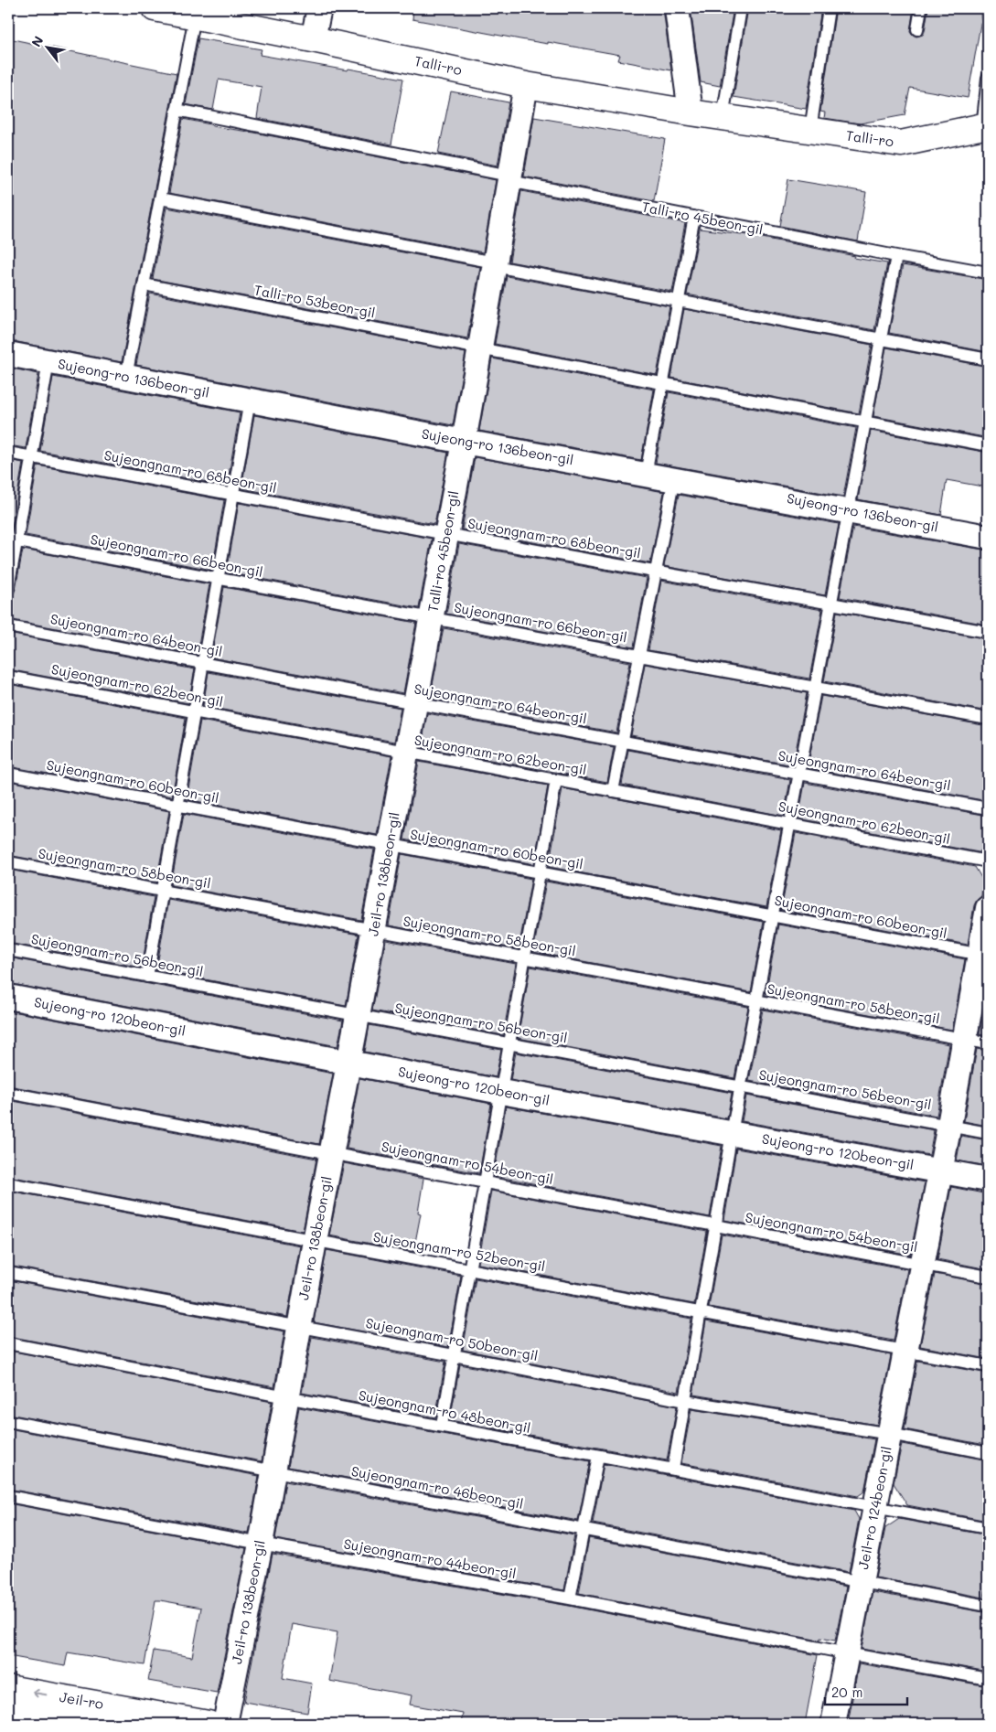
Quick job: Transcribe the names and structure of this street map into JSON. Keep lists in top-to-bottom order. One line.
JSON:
{"streets":{"main road":["Talli-ro","Jeil-ro"],"street":["Talli-ro 45beon-gil","Sujeong-ro 136beon-gil","Jeil-ro 138beon-gil","Sujeong-ro 120beon-gil","Jeil-ro 124beon-gil"],"lane":["Talli-ro 53beon-gil","Sujeongnam-ro 68beon-gil","Sujeongnam-ro 66beon-gil","Sujeongnam-ro 64beon-gil","Sujeongnam-ro 62beon-gil","Sujeongnam-ro 60beon-gil","Sujeongnam-ro 58beon-gil","Sujeongnam-ro 56beon-gil","Sujeongnam-ro 54beon-gil","Sujeongnam-ro 52beon-gil","Sujeongnam-ro 50beon-gil","Sujeongnam-ro 48beon-gil","Sujeongnam-ro 46beon-gil","Sujeongnam-ro 44beon-gil"]},"crossings":[["Talli-ro","Talli-ro 45beon-gil"],["Talli-ro 45beon-gil","Talli-ro 53beon-gil"],["Talli-ro 45beon-gil","Sujeong-ro 136beon-gil"],["Talli-ro 45beon-gil","Sujeongnam-ro 68beon-gil"],["Talli-ro 45beon-gil","Sujeongnam-ro 66beon-gil"],["Talli-ro 45beon-gil","Sujeongnam-ro 64beon-gil"],["Talli-ro 45beon-gil","Sujeongnam-ro 62beon-gil"],["Talli-ro 45beon-gil","Jeil-ro 138beon-gil"],["Sujeongnam-ro 62beon-gil","Jeil-ro 138beon-gil"],["Sujeongnam-ro 60beon-gil","Jeil-ro 138beon-gil"],["Sujeongnam-ro 60beon-gil","Jeil-ro 124beon-gil"],["Sujeongnam-ro 58beon-gil","Jeil-ro 138beon-gil"],["Sujeongnam-ro 58beon-gil","Jeil-ro 124beon-gil"],["Jeil-ro 138beon-gil","Sujeongnam-ro 56beon-gil"],["Jeil-ro 138beon-gil","Sujeong-ro 120beon-gil"],["Jeil-ro 138beon-gil","Sujeongnam-ro 54beon-gil"],["Jeil-ro 138beon-gil","Sujeongnam-ro 52beon-gil"],["Jeil-ro 138beon-gil","Sujeongnam-ro 50beon-gil"],["Jeil-ro 138beon-gil","Sujeongnam-ro 48beon-gil"],["Jeil-ro 138beon-gil","Sujeongnam-ro 46beon-gil"],["Jeil-ro 138beon-gil","Sujeongnam-ro 44beon-gil"],["Sujeongnam-ro 56beon-gil","Jeil-ro 124beon-gil"],["Sujeong-ro 120beon-gil","Jeil-ro 124beon-gil"],["Sujeongnam-ro 54beon-gil","Jeil-ro 124beon-gil"],["Sujeongnam-ro 52beon-gil","Jeil-ro 124beon-gil"],["Sujeongnam-ro 50beon-gil","Jeil-ro 124beon-gil"],["Sujeongnam-ro 48beon-gil","Jeil-ro 124beon-gil"],["Sujeongnam-ro 46beon-gil","Jeil-ro 124beon-gil"],["Jeil-ro 124beon-gil","Sujeongnam-ro 44beon-gil"]],"scale_bar":"20 m","north":"top left"}
